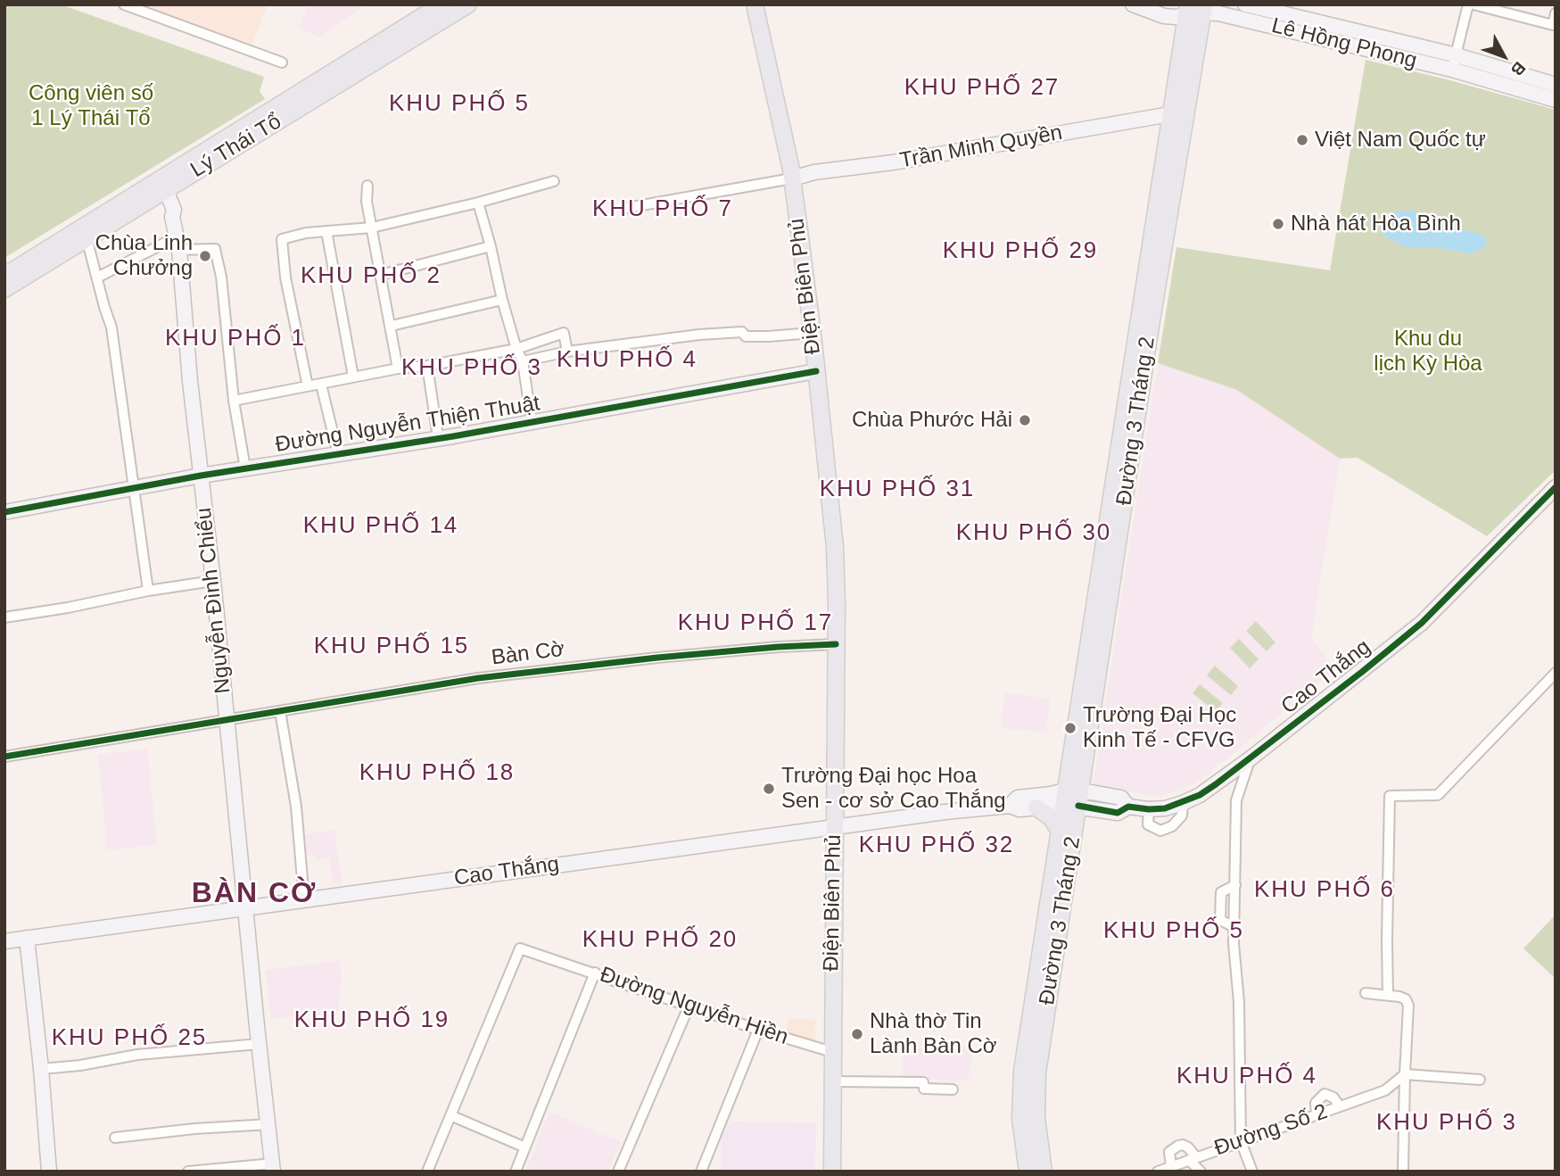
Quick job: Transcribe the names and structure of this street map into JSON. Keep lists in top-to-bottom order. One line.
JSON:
{"streets":{"main road":["Lý Thái Tổ","Điện Biên Phủ","Đường 3 Tháng 2"],"street":["Lê Hồng Phong","Trần Minh Quyền","Đường Nguyễn Thiện Thuật","Nguyễn Đình Chiểu","Bàn Cờ","Cao Thắng","Đường Nguyễn Hiền","Đường Số 2"]},"crossings":[["Lê Hồng Phong","Đường 3 Tháng 2"],["Lý Thái Tổ","Nguyễn Đình Chiểu"],["Trần Minh Quyền","Điện Biên Phủ"],["Trần Minh Quyền","Đường 3 Tháng 2"],["Điện Biên Phủ","Đường Nguyễn Thiện Thuật"],["Điện Biên Phủ","Bàn Cờ"],["Điện Biên Phủ","Cao Thắng"],["Điện Biên Phủ","Đường Nguyễn Hiền"],["Đường 3 Tháng 2","Cao Thắng"],["Đường Nguyễn Thiện Thuật","Nguyễn Đình Chiểu"],["Nguyễn Đình Chiểu","Bàn Cờ"],["Nguyễn Đình Chiểu","Cao Thắng"]],"districts":["KHU PHỐ 27","KHU PHỐ 5","KHU PHỐ 7","KHU PHỐ 29","KHU PHỐ 2","KHU PHỐ 1","KHU PHỐ 4","KHU PHỐ 3","KHU PHỐ 31","KHU PHỐ 14","KHU PHỐ 30","KHU PHỐ 17","KHU PHỐ 15","KHU PHỐ 18","KHU PHỐ 32","KHU PHỐ 6","BÀN CỜ","KHU PHỐ 5","KHU PHỐ 20","KHU PHỐ 19","KHU PHỐ 25","KHU PHỐ 4","KHU PHỐ 3"],"parks":["Công viên số 1 Lý Thái Tổ","Khu du lịch Kỳ Hòa"],"places":["Việt Nam Quốc tự","Nhà hát Hòa Bình","Chùa Linh Chưởng","Chùa Phước Hải","Trường Đại Học Kinh Tế - CFVG","Trường Đại học Hoa Sen - cơ sở Cao Thắng","Nhà thờ Tin Lành Bàn Cờ"],"north":"bottom right"}
